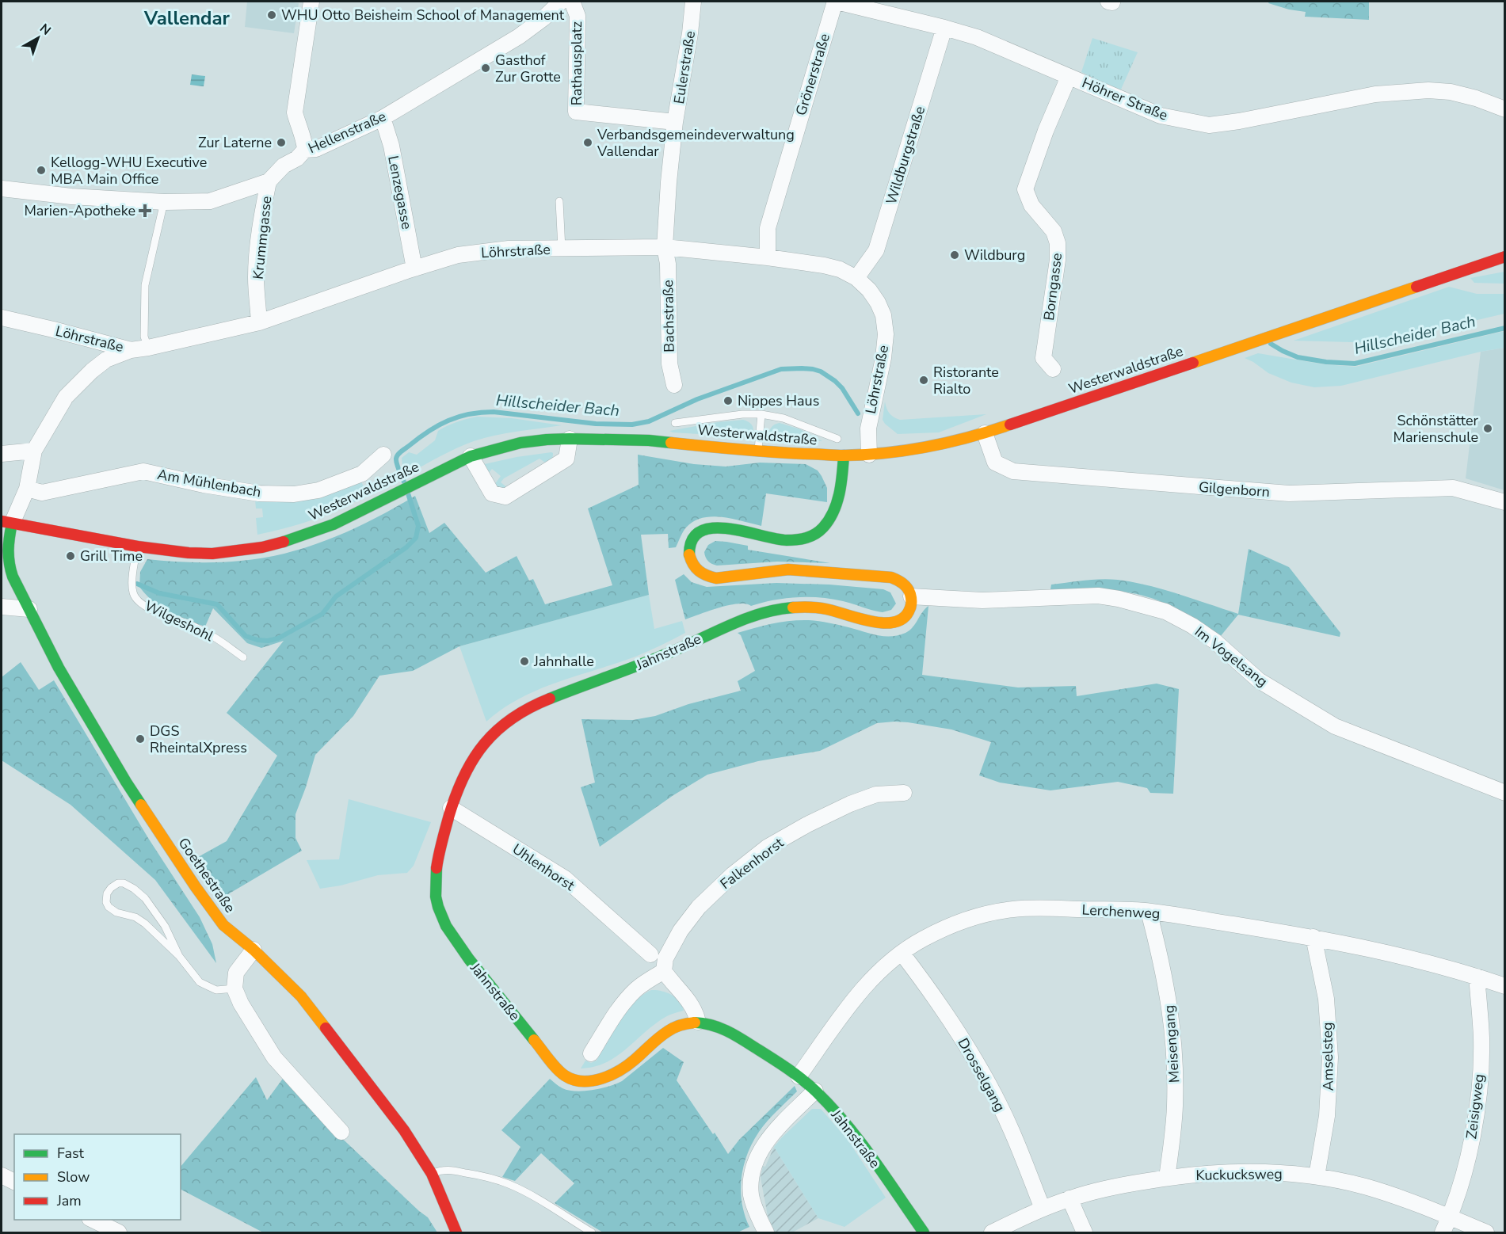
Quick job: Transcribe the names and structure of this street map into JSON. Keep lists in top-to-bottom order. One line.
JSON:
{"streets":{"street":["Rathausplatz","Eulerstraße","Grönerstraße","Höhrer Straße","Hellenstraße","Wildburgstraße","Lenzegasse","Krummgasse","Löhrstraße","Borngasse","Bachstraße","Westerwaldstraße","Am Mühlenbach","Gilgenborn","Jahnstraße","Im Vogelsang","Falkenhorst","Uhlenhorst","Goethestraße","Lerchenweg","Meisengang","Amselsteg","Drosselgang","Zeisigweg","Kuckucksweg"],"lane":["Wilgeshohl"]},"crossings":[["Rathausplatz","Eulerstraße"],["Eulerstraße","Löhrstraße"],["Eulerstraße","Bachstraße"],["Grönerstraße","Höhrer Straße"],["Grönerstraße","Löhrstraße"],["Höhrer Straße","Wildburgstraße"],["Höhrer Straße","Borngasse"],["Hellenstraße","Lenzegasse"],["Hellenstraße","Krummgasse"],["Wildburgstraße","Löhrstraße"],["Lenzegasse","Löhrstraße"],["Krummgasse","Löhrstraße"],["Löhrstraße","Bachstraße"],["Löhrstraße","Westerwaldstraße"],["Westerwaldstraße","Gilgenborn"],["Westerwaldstraße","Wilgeshohl"],["Westerwaldstraße","Goethestraße"],["Jahnstraße","Im Vogelsang"],["Jahnstraße","Uhlenhorst"],["Jahnstraße","Lerchenweg"],["Lerchenweg","Meisengang"],["Lerchenweg","Amselsteg"],["Lerchenweg","Drosselgang"],["Lerchenweg","Zeisigweg"],["Meisengang","Kuckucksweg"],["Amselsteg","Kuckucksweg"],["Drosselgang","Kuckucksweg"],["Zeisigweg","Kuckucksweg"]],"districts":["Vallendar"],"water":["Hillscheider Bach"],"places":{"other":["WHU Otto Beisheim School of Management","Gasthof Zur Grotte","Zur Laterne","Verbandsgemeindeverwaltung Vallendar","Kellogg-WHU Executive MBA Main Office","Wildburg","Ristorante Rialto","Nippes Haus","Schönstätter Marienschule","Grill Time","Jahnhalle","DGS RheintalXpress"],"health":["Marien-Apotheke"]},"legend":["Fast","Slow","Jam"],"north":"top right"}
